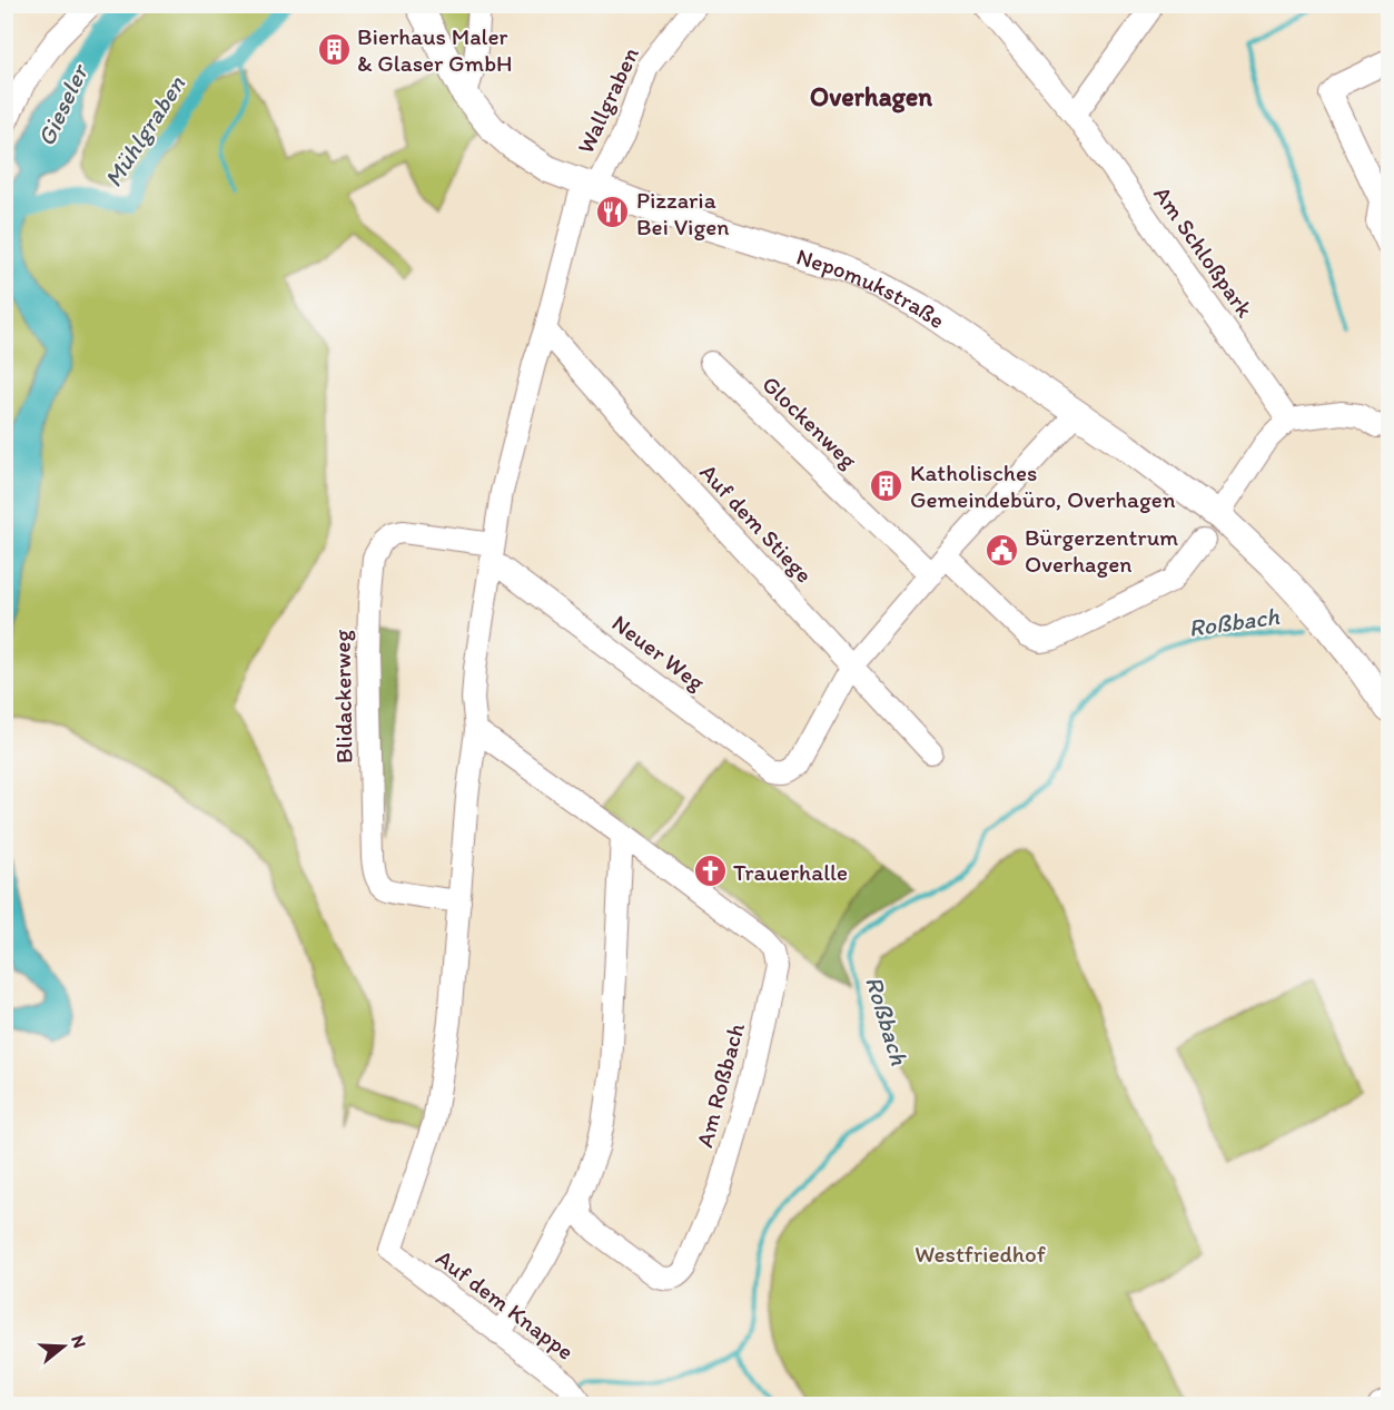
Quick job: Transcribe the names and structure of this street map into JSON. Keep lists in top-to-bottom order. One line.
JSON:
{"streets":{"main road":["Nepomukstraße"],"street":["Wallgraben","Am Schloßpark","Glockenweg","Auf dem Stiege","Neuer Weg","Blidackerweg","Am Roßbach","Auf dem Knappe"]},"crossings":[["Wallgraben","Nepomukstraße"],["Auf dem Stiege","Neuer Weg"],["Neuer Weg","Blidackerweg"],["Blidackerweg","Auf dem Knappe"]],"districts":["Overhagen"],"water":["Gieseler","Mühlgraben","Roßbach"],"parks":["Westfriedhof"],"places":{"building":["Bierhaus Maler & Glaser GmbH","Katholisches Gemeindebüro, Overhagen"],"restaurant":["Pizzaria Bei Vigen"],"public building":["Bürgerzentrum Overhagen"],"church":["Trauerhalle"]},"north":"right"}
